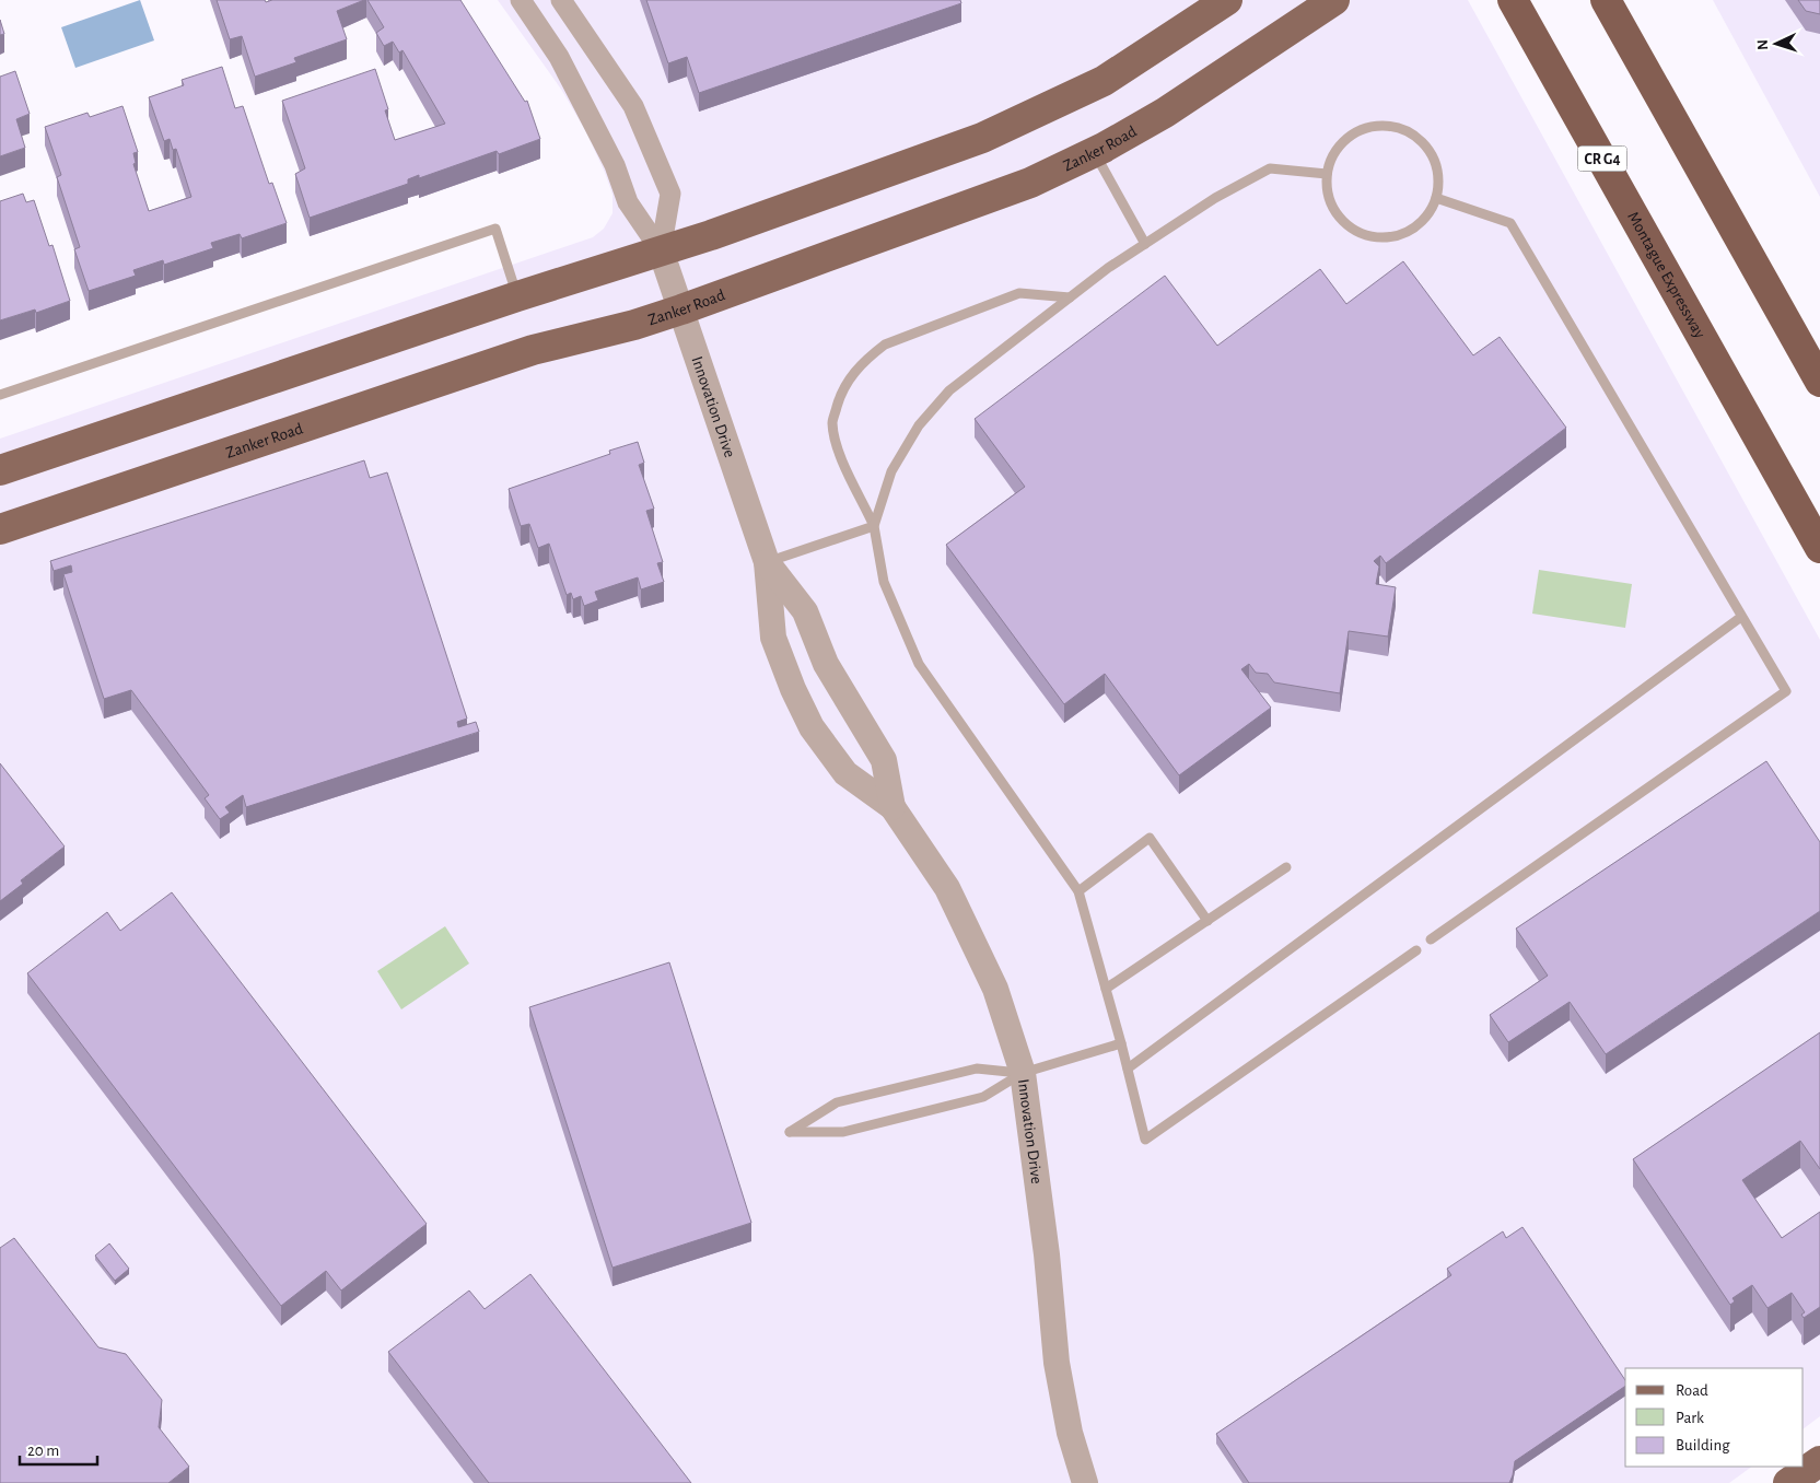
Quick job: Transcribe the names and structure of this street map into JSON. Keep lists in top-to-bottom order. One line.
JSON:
{"streets":{"highway":["CR G4","Montague Expressway"],"main road":["Zanker Road"],"street":["Innovation Drive"]},"crossings":[["Zanker Road","Innovation Drive"]],"legend":["Road","Park","Building"],"scale_bar":"20 m","north":"left"}
